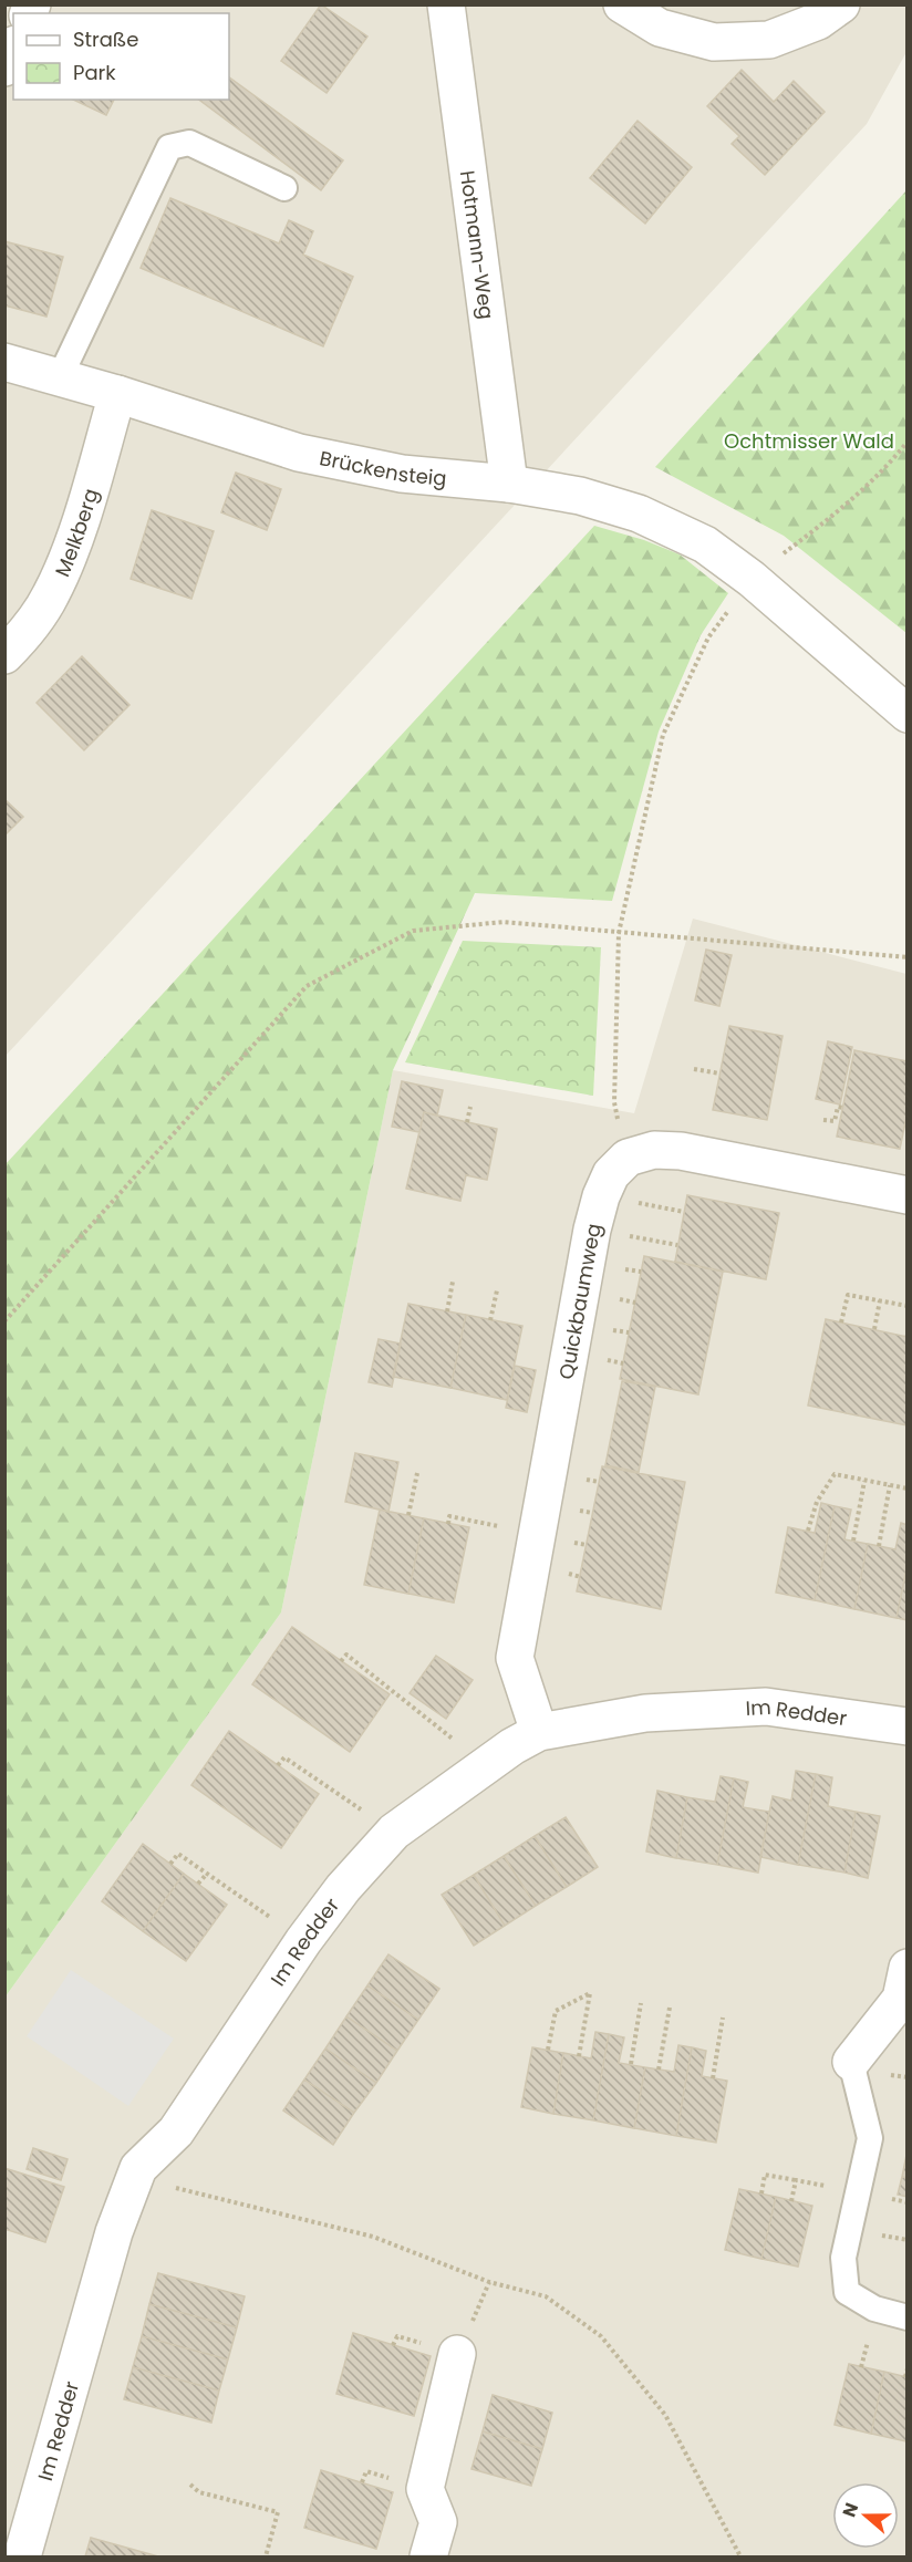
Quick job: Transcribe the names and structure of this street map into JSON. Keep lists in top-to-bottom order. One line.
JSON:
{"streets":{"street":["Hotmann-Weg","Brückensteig","Melkberg","Quickbaumweg","Im Redder"]},"crossings":[["Hotmann-Weg","Brückensteig"],["Brückensteig","Melkberg"],["Quickbaumweg","Im Redder"]],"parks":["Ochtmisser Wald"],"legend":["Straße","Park"],"north":"left"}
